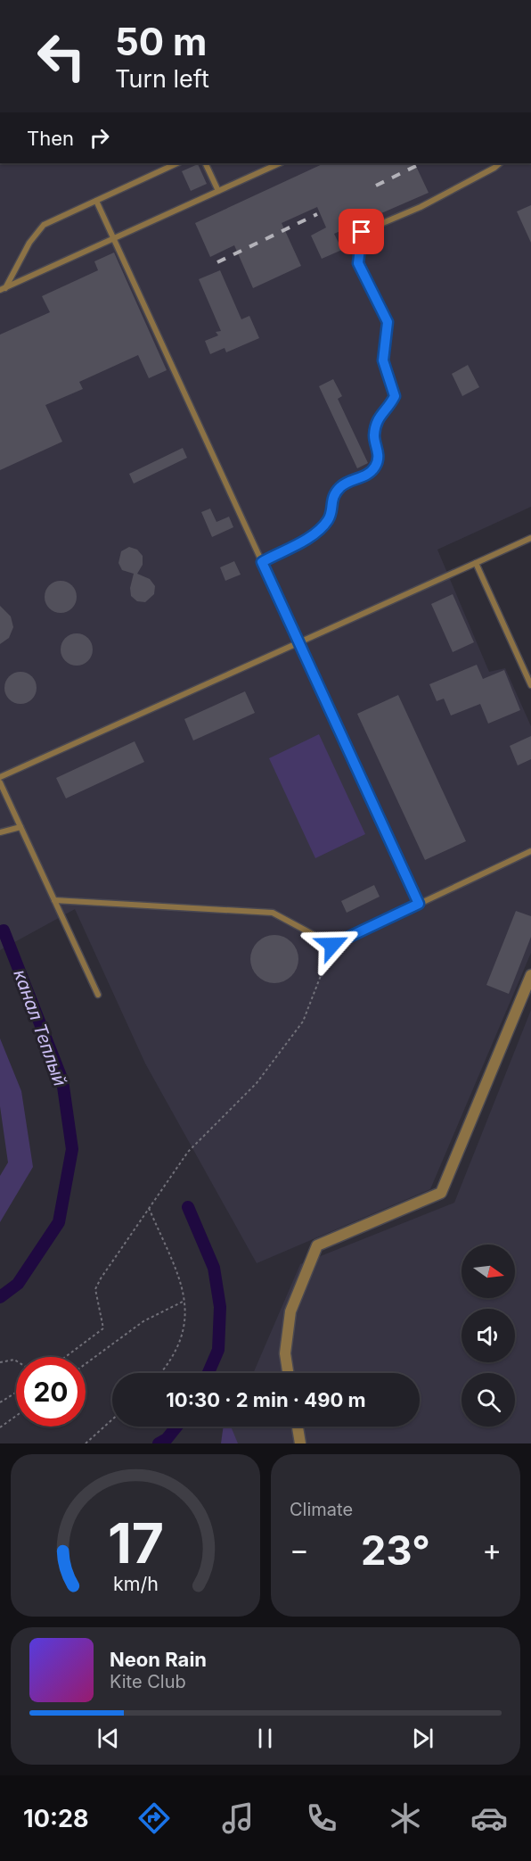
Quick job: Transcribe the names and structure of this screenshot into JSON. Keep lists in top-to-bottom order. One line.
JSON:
{"water":["канал Теплый"],"north":"right","page":{"turn":["50 m","Turn left"],"then":"Then","limit":"20","trip":"10:30 · 2 min · 490 m","tile":"Climate","heat":["−","23°","+"],"song":["Neon Rain","Kite Club"],"tabs":"10:28","gauge":["17","km/h"]}}
